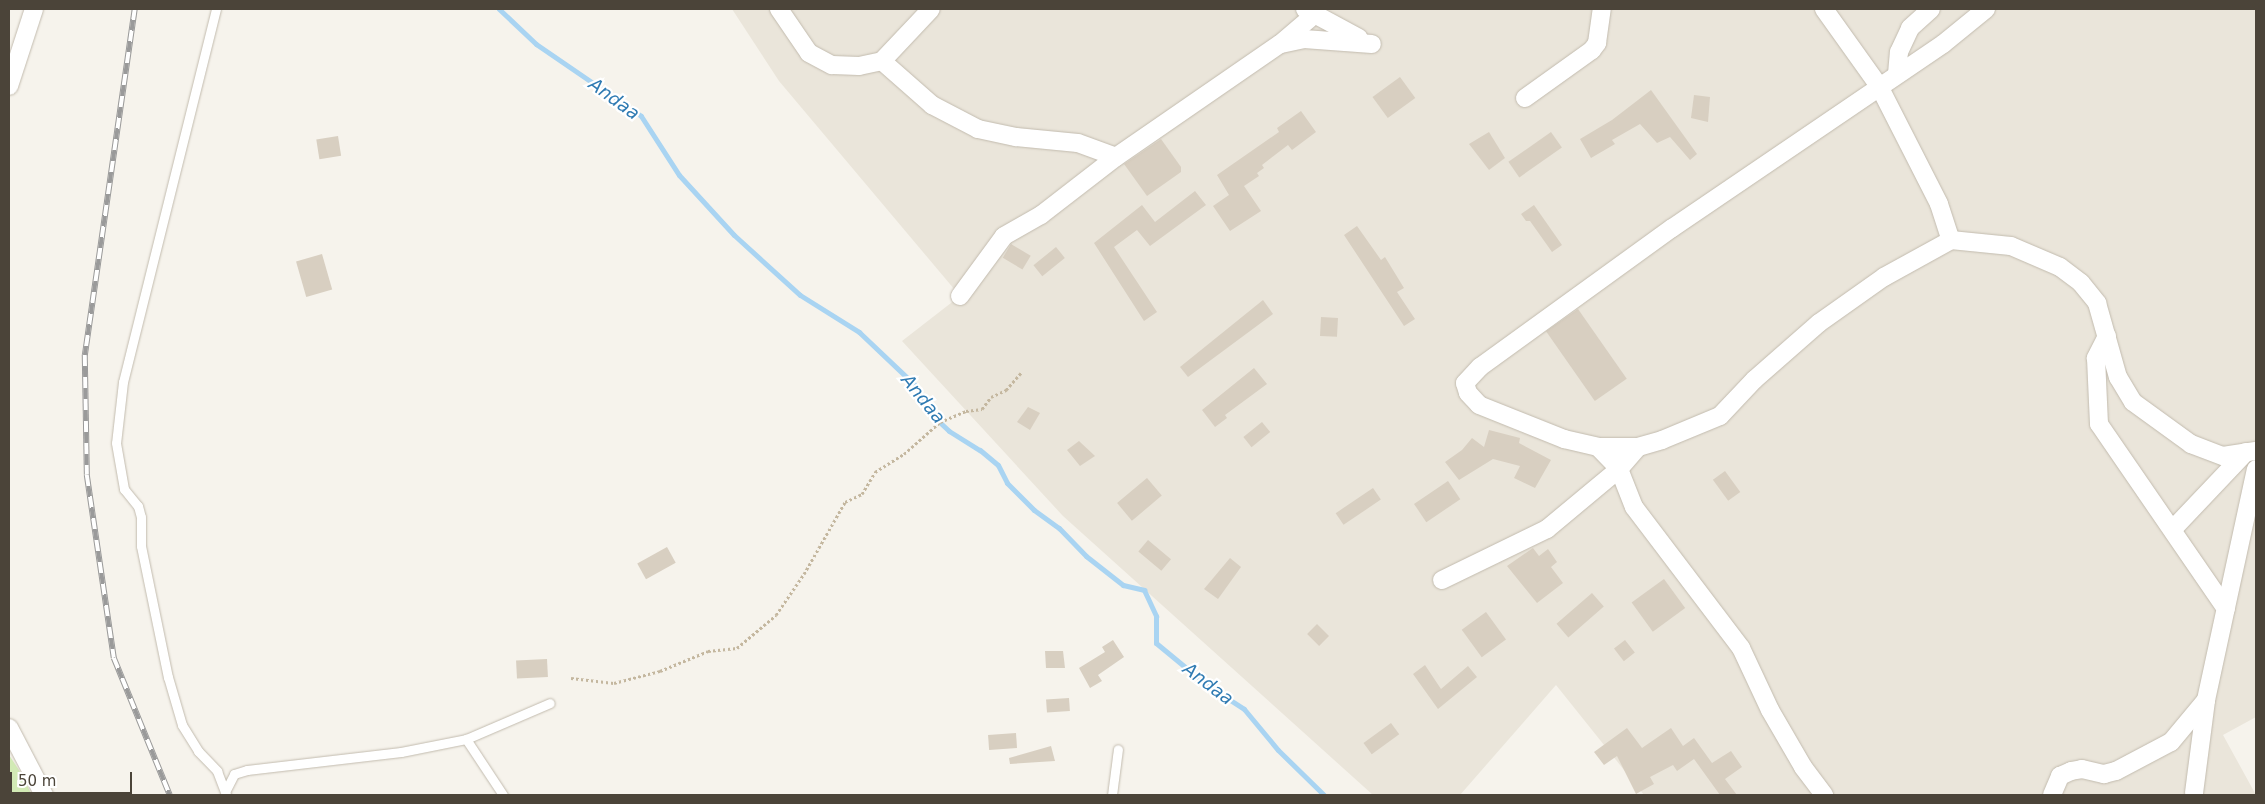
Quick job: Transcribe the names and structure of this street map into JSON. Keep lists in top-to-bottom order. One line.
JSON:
{"water":["Andaa"],"scale_bar":"50 m"}
